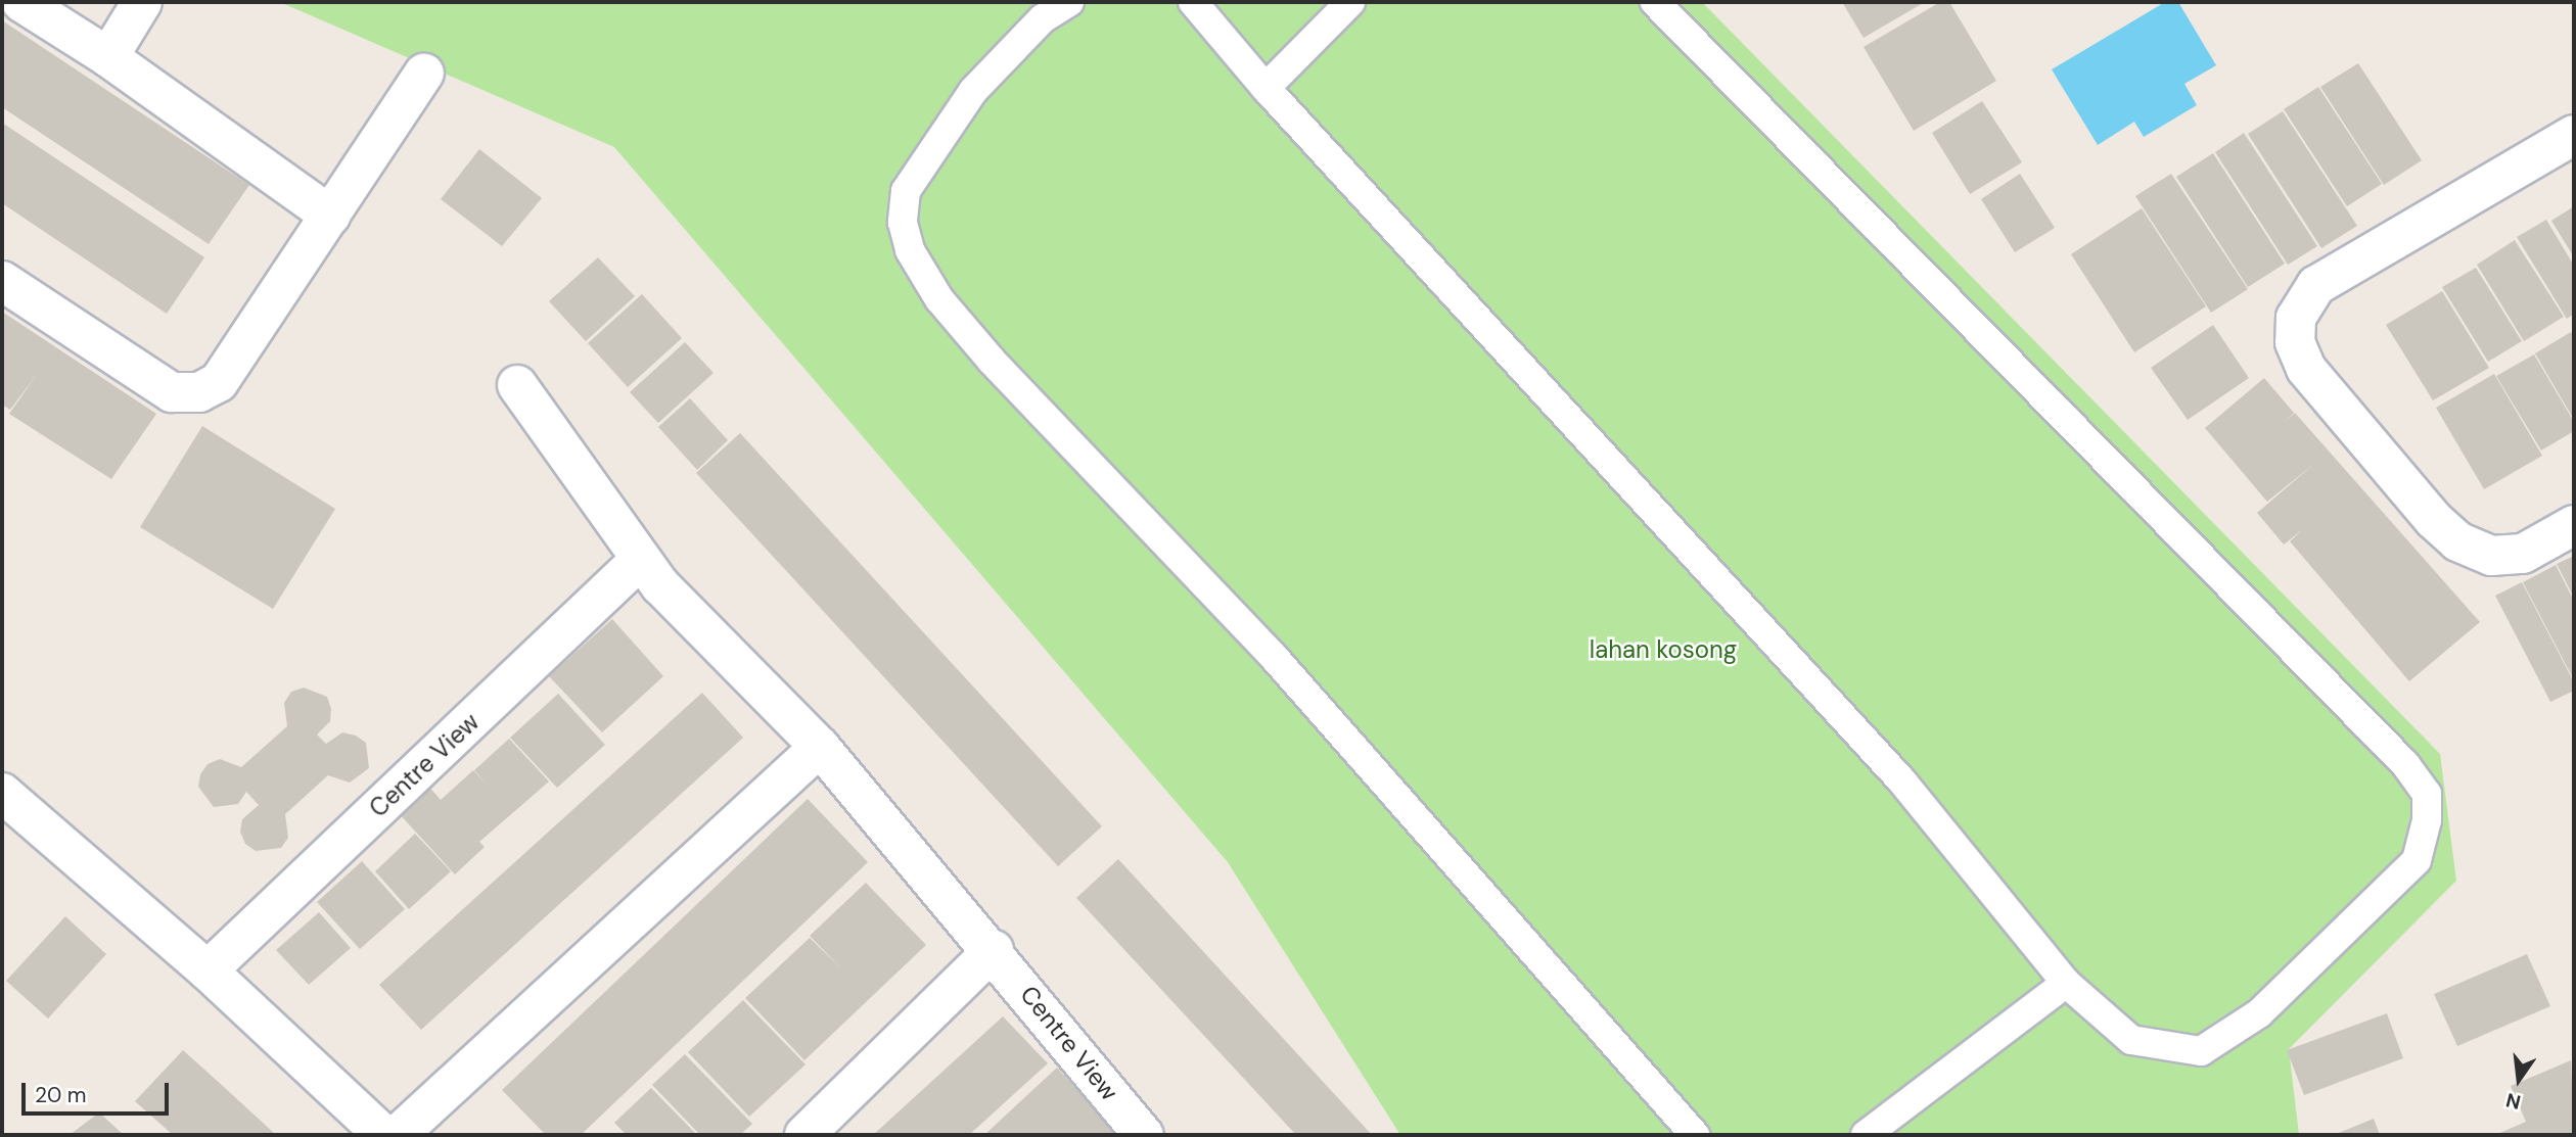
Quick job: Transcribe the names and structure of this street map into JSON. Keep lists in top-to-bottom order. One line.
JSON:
{"streets":{"street":["Centre View"]},"parks":["lahan kosong"],"scale_bar":"20 m","north":"bottom"}
